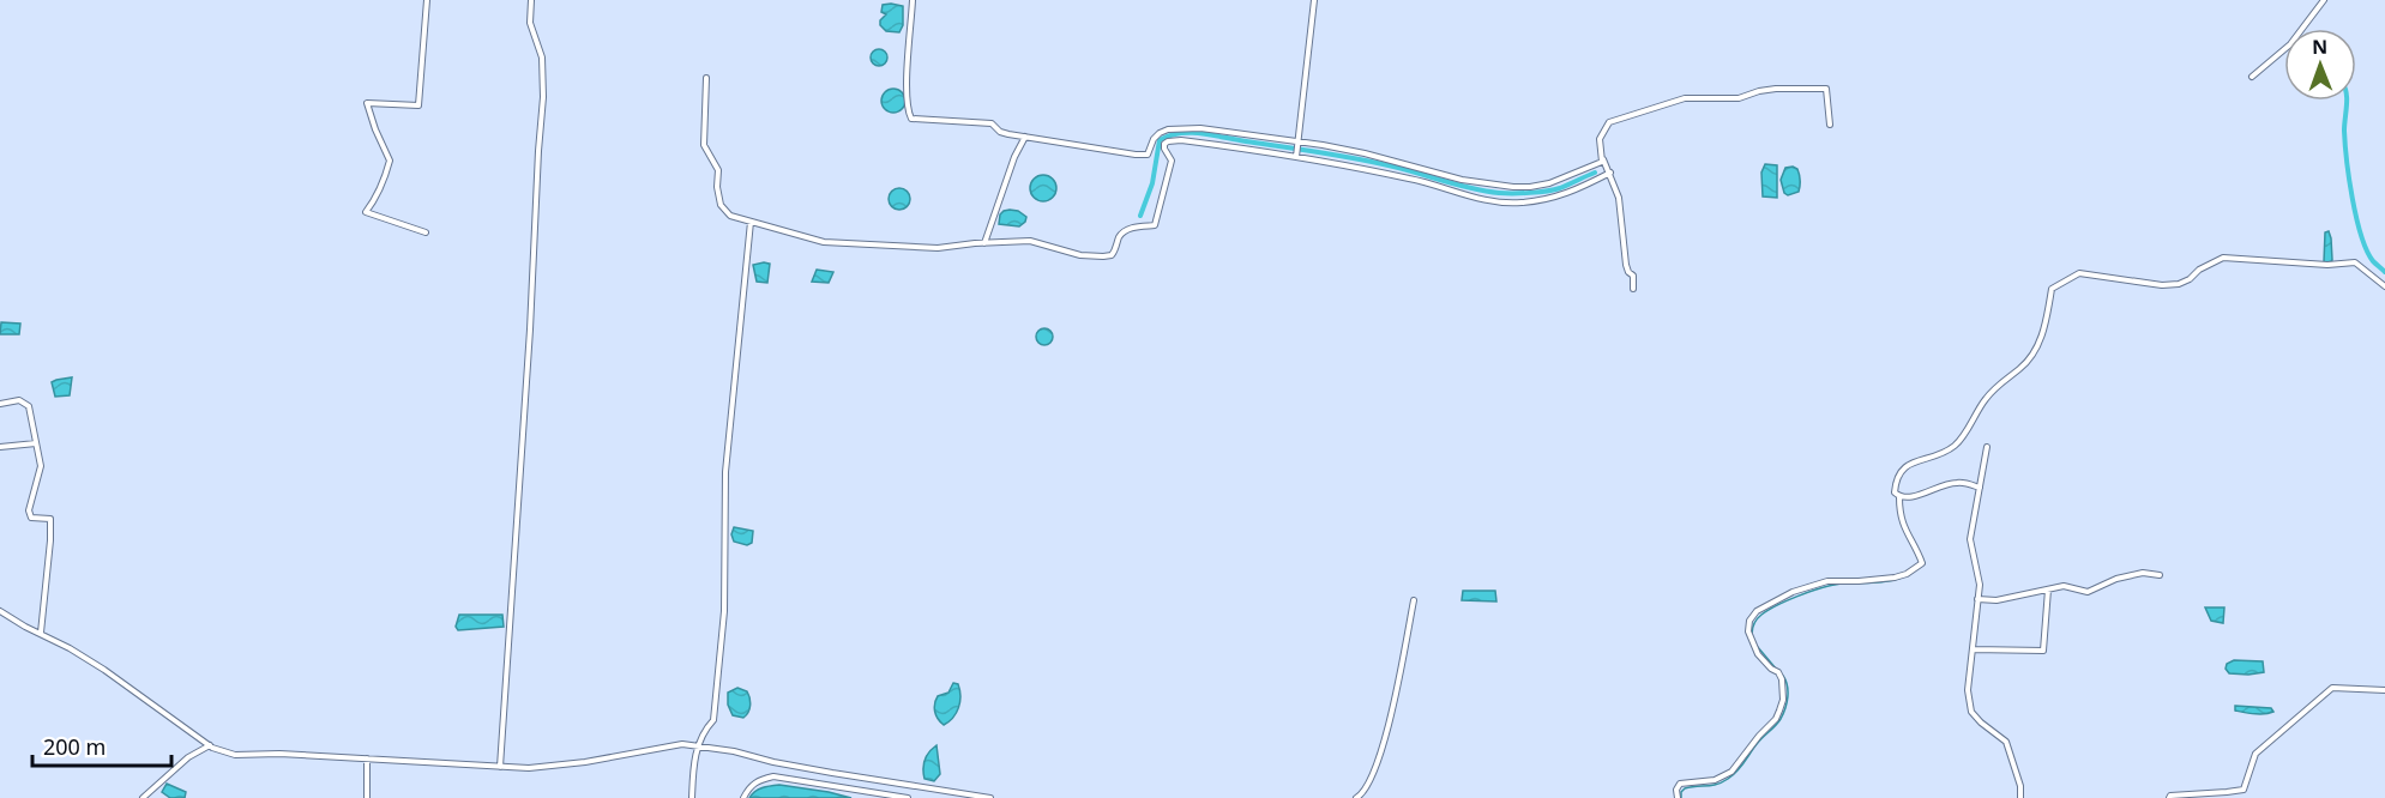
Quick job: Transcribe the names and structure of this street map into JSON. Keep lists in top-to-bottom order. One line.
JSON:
{"scale_bar":"200 m","north":"top"}
